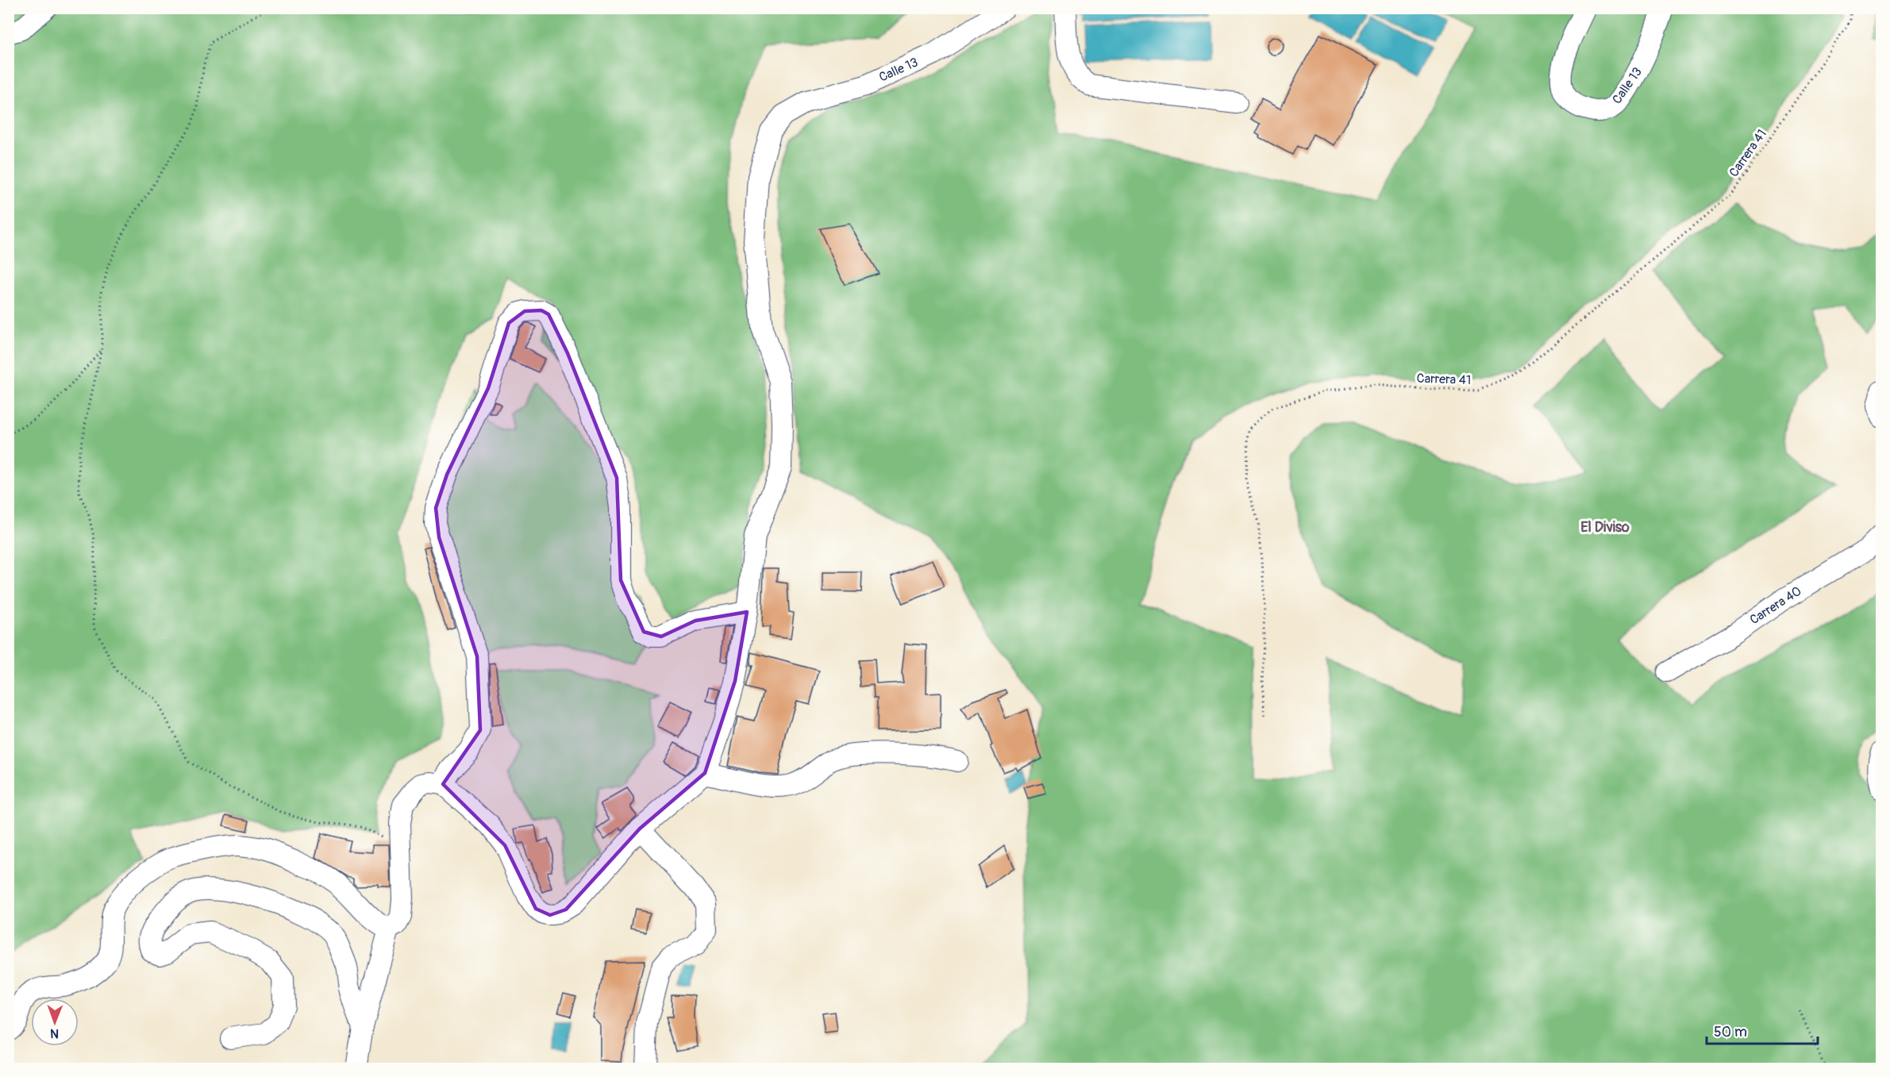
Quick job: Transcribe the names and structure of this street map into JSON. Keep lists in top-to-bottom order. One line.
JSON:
{"streets":{"street":["Calle 13","Carrera 40"],"path":["Carrera 41"]},"districts":["El Diviso"],"scale_bar":"50 m","north":"bottom"}
